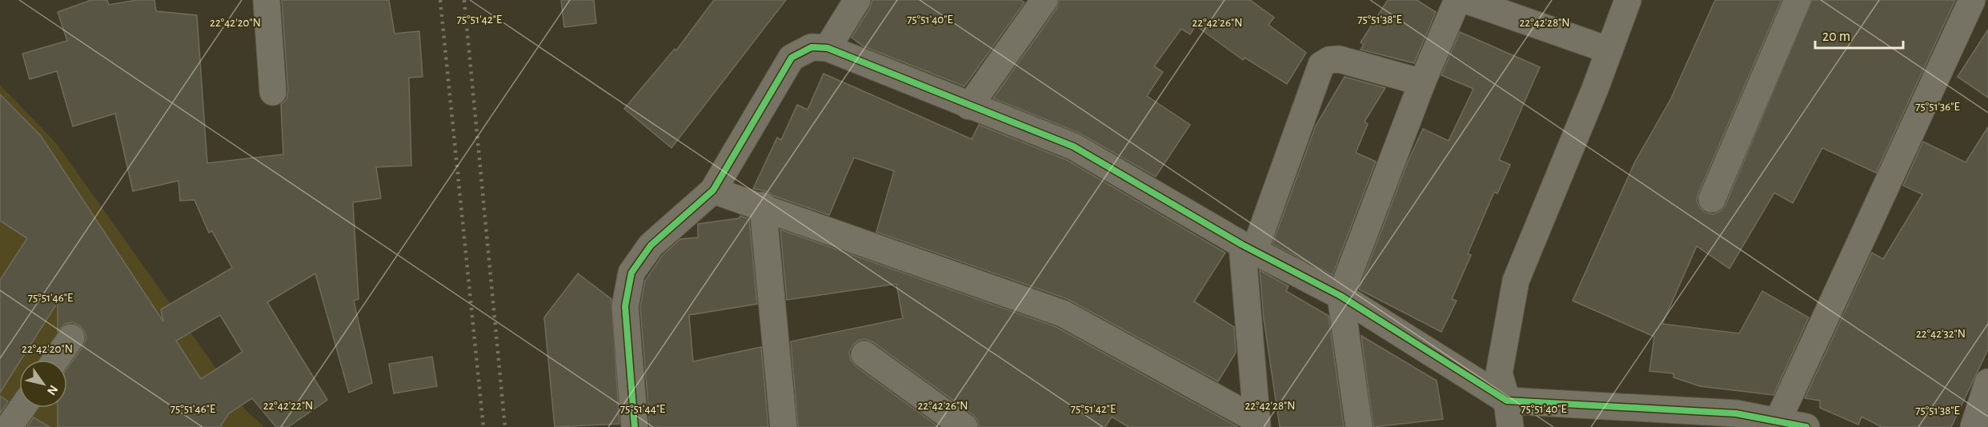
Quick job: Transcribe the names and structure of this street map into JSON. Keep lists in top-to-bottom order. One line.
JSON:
{"scale_bar":"20 m","north":"bottom right","coordinates":["75°51'42\"E","75°51'38\"E","75°51'40\"E","22°42'20\"N","22°42'26\"N","22°42'28\"N","75°51'36\"E","75°51'46\"E","22°42'32\"N","22°42'22\"N","75°51'44\"E"]}
